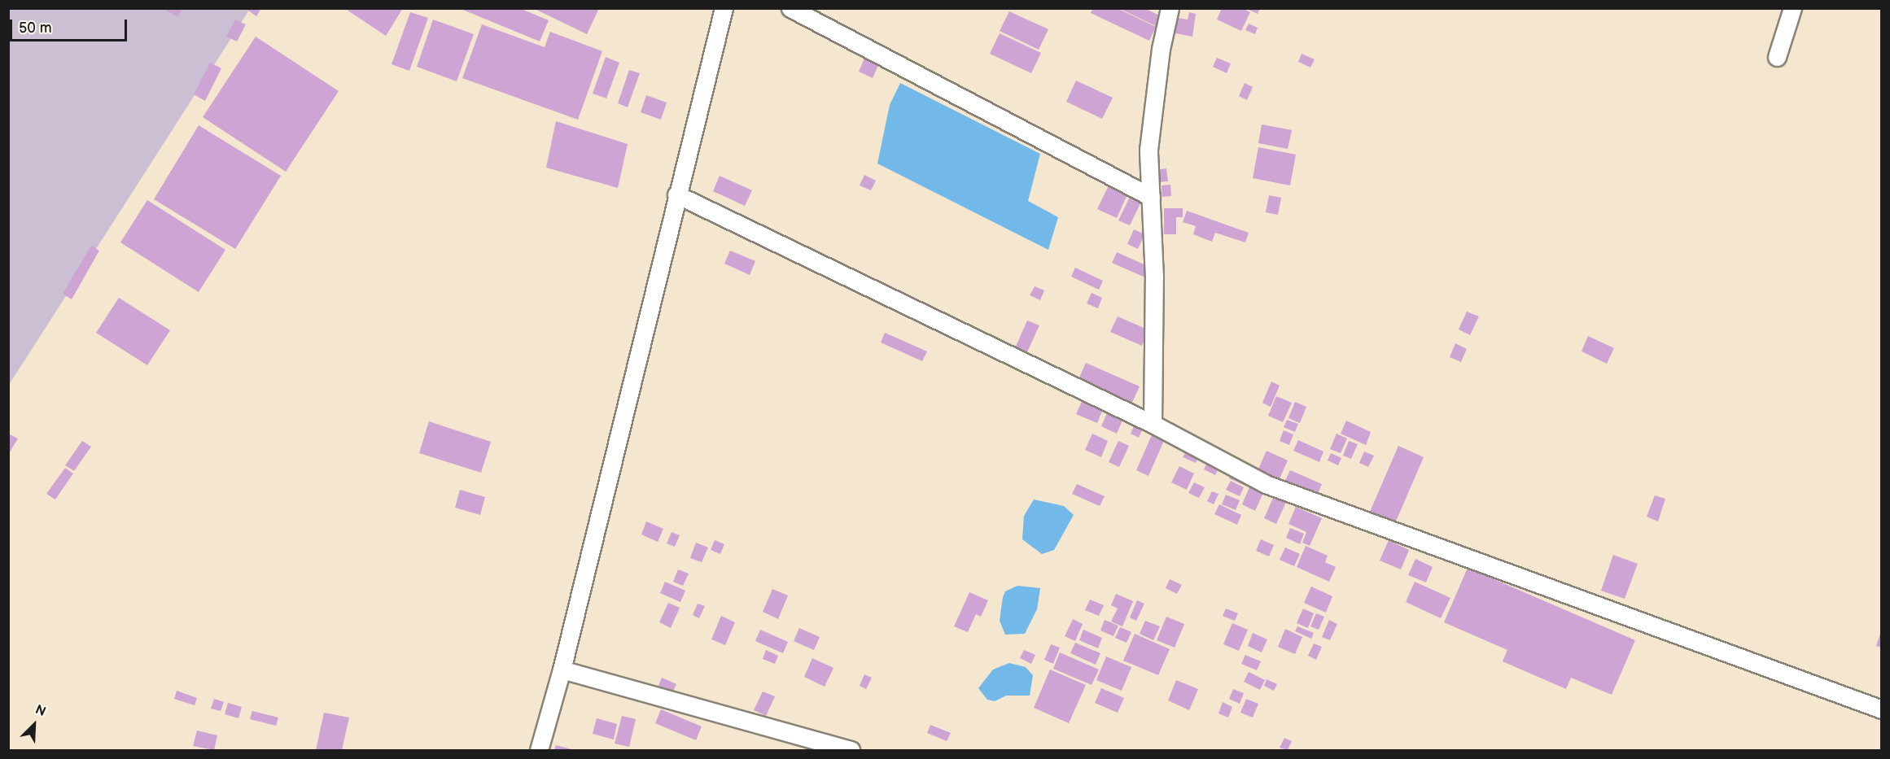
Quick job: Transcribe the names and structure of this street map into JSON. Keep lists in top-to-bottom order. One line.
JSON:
{"scale_bar":"50 m","north":"top right"}
